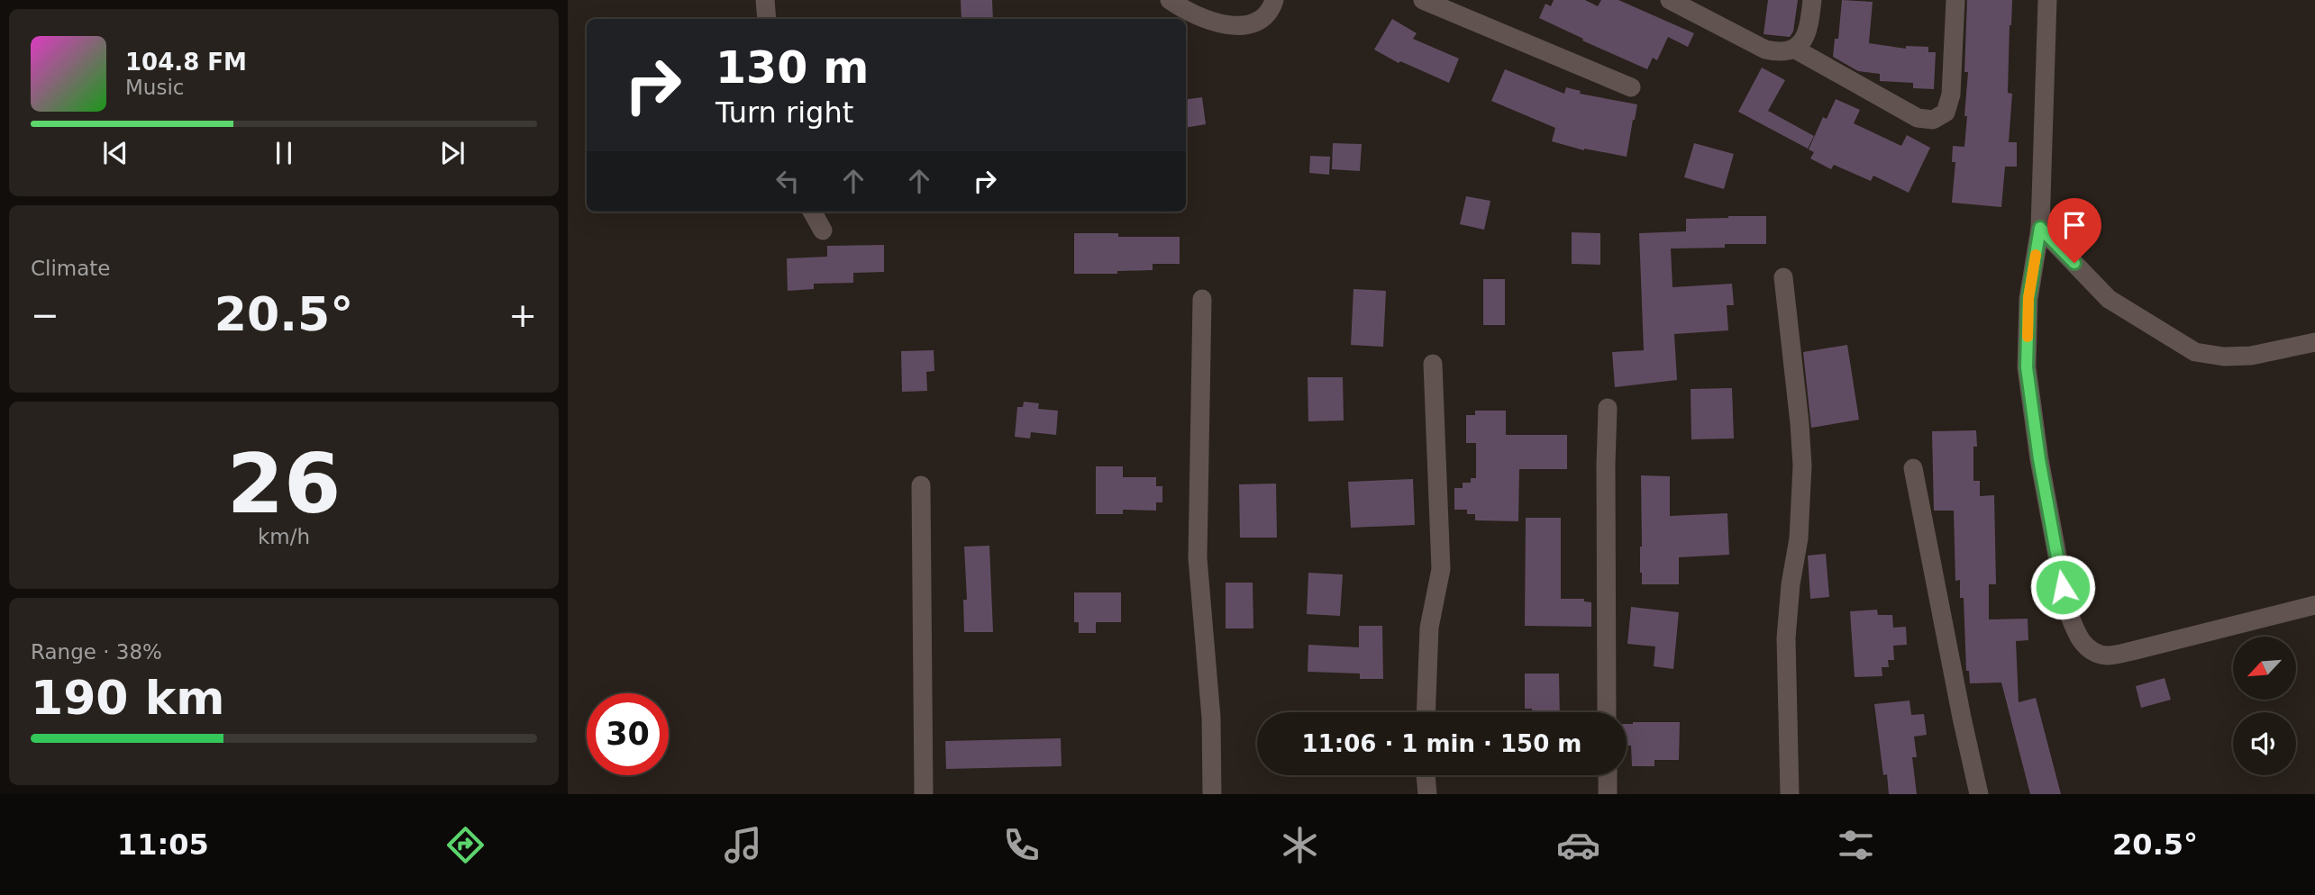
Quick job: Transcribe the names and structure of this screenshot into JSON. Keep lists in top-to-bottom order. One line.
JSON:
{"north":"bottom left","page":{"turn":["130 m","Turn right"],"song":["104.8 FM","Music"],"tile":["Climate",["26","km/h"],["Range · 38%","190 km"]],"heat":["−","20.5°","+"],"limit":"30","trip":"11:06 · 1 min · 150 m","tabs":["11:05","20.5°"]}}
